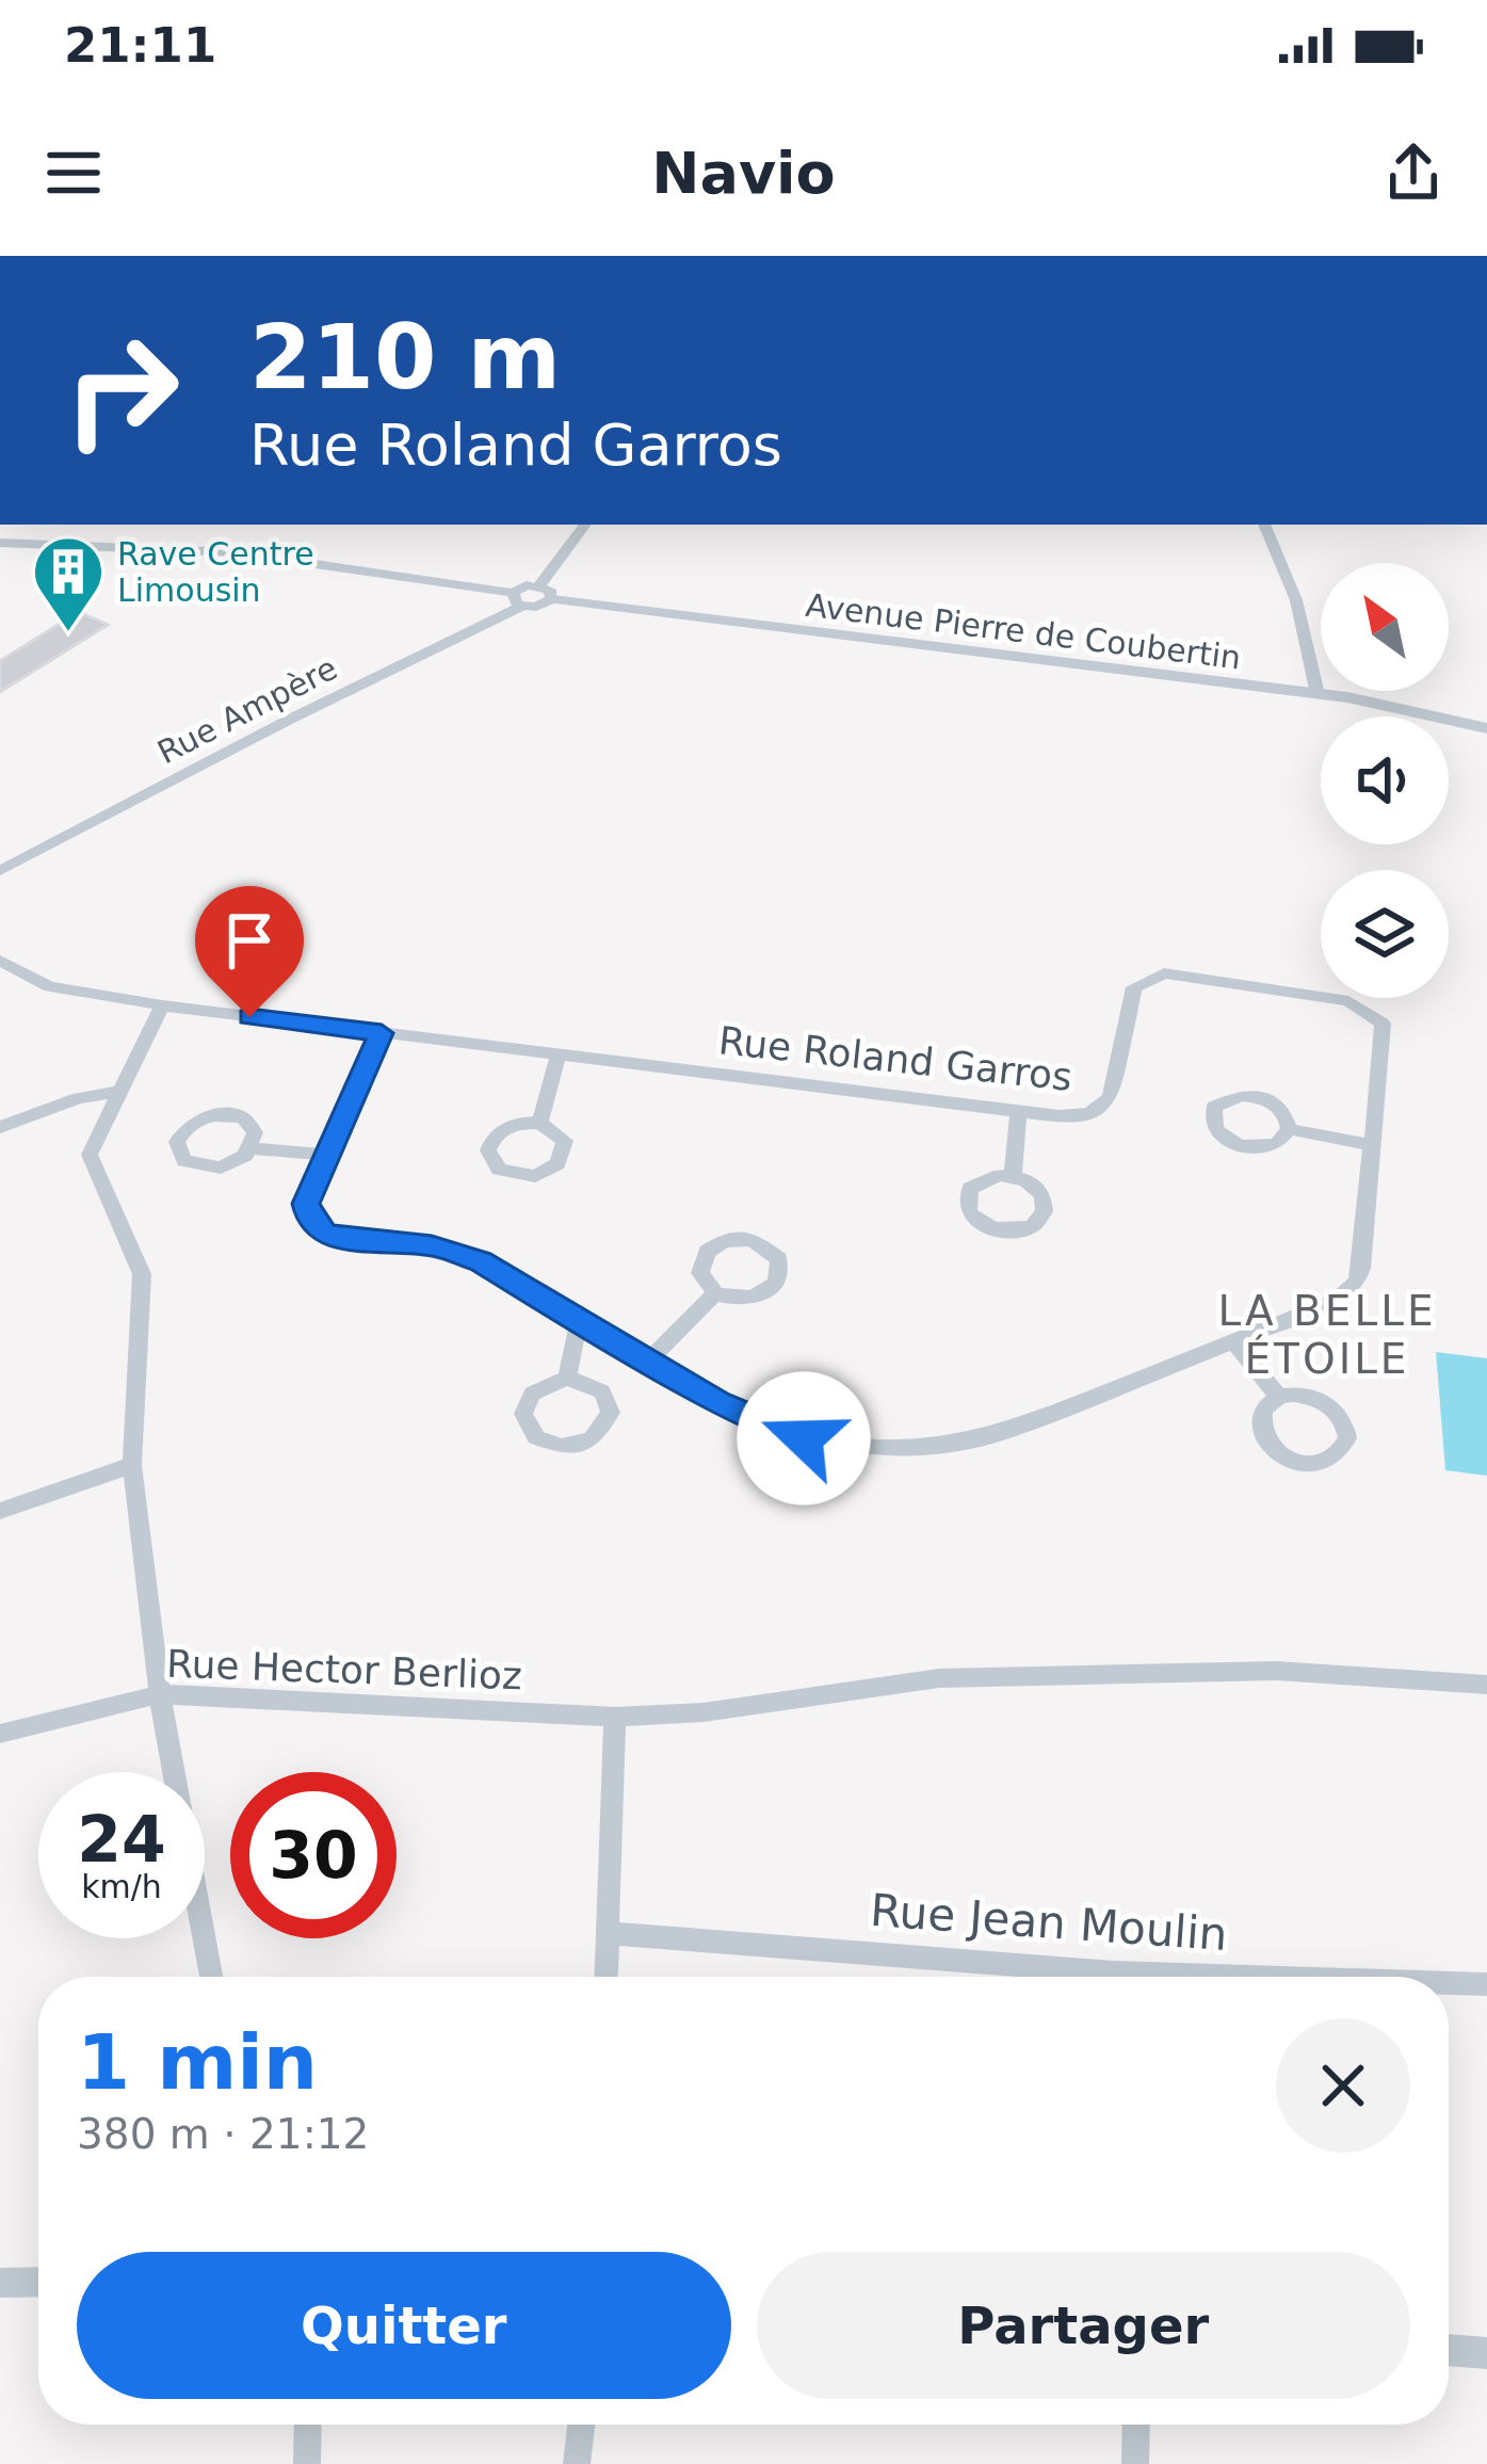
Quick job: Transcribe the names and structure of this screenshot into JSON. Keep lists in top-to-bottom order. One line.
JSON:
{"streets":{"street":["Avenue Pierre de Coubertin","Rue Ampère","Rue Roland Garros","Rue Hector Berlioz","Rue Jean Moulin"]},"districts":["LA BELLE ÉTOILE"],"places":{"building":["Rave Centre Limousin"]},"north":"top left","page":{"status":"21:11","header":"Navio","turn":["210 m","Rue Roland Garros"],"speed":"24 km/h","limit":"30","heading":["1 min","380 m · 21:12"],"buttons":["Quitter","Partager"]}}
